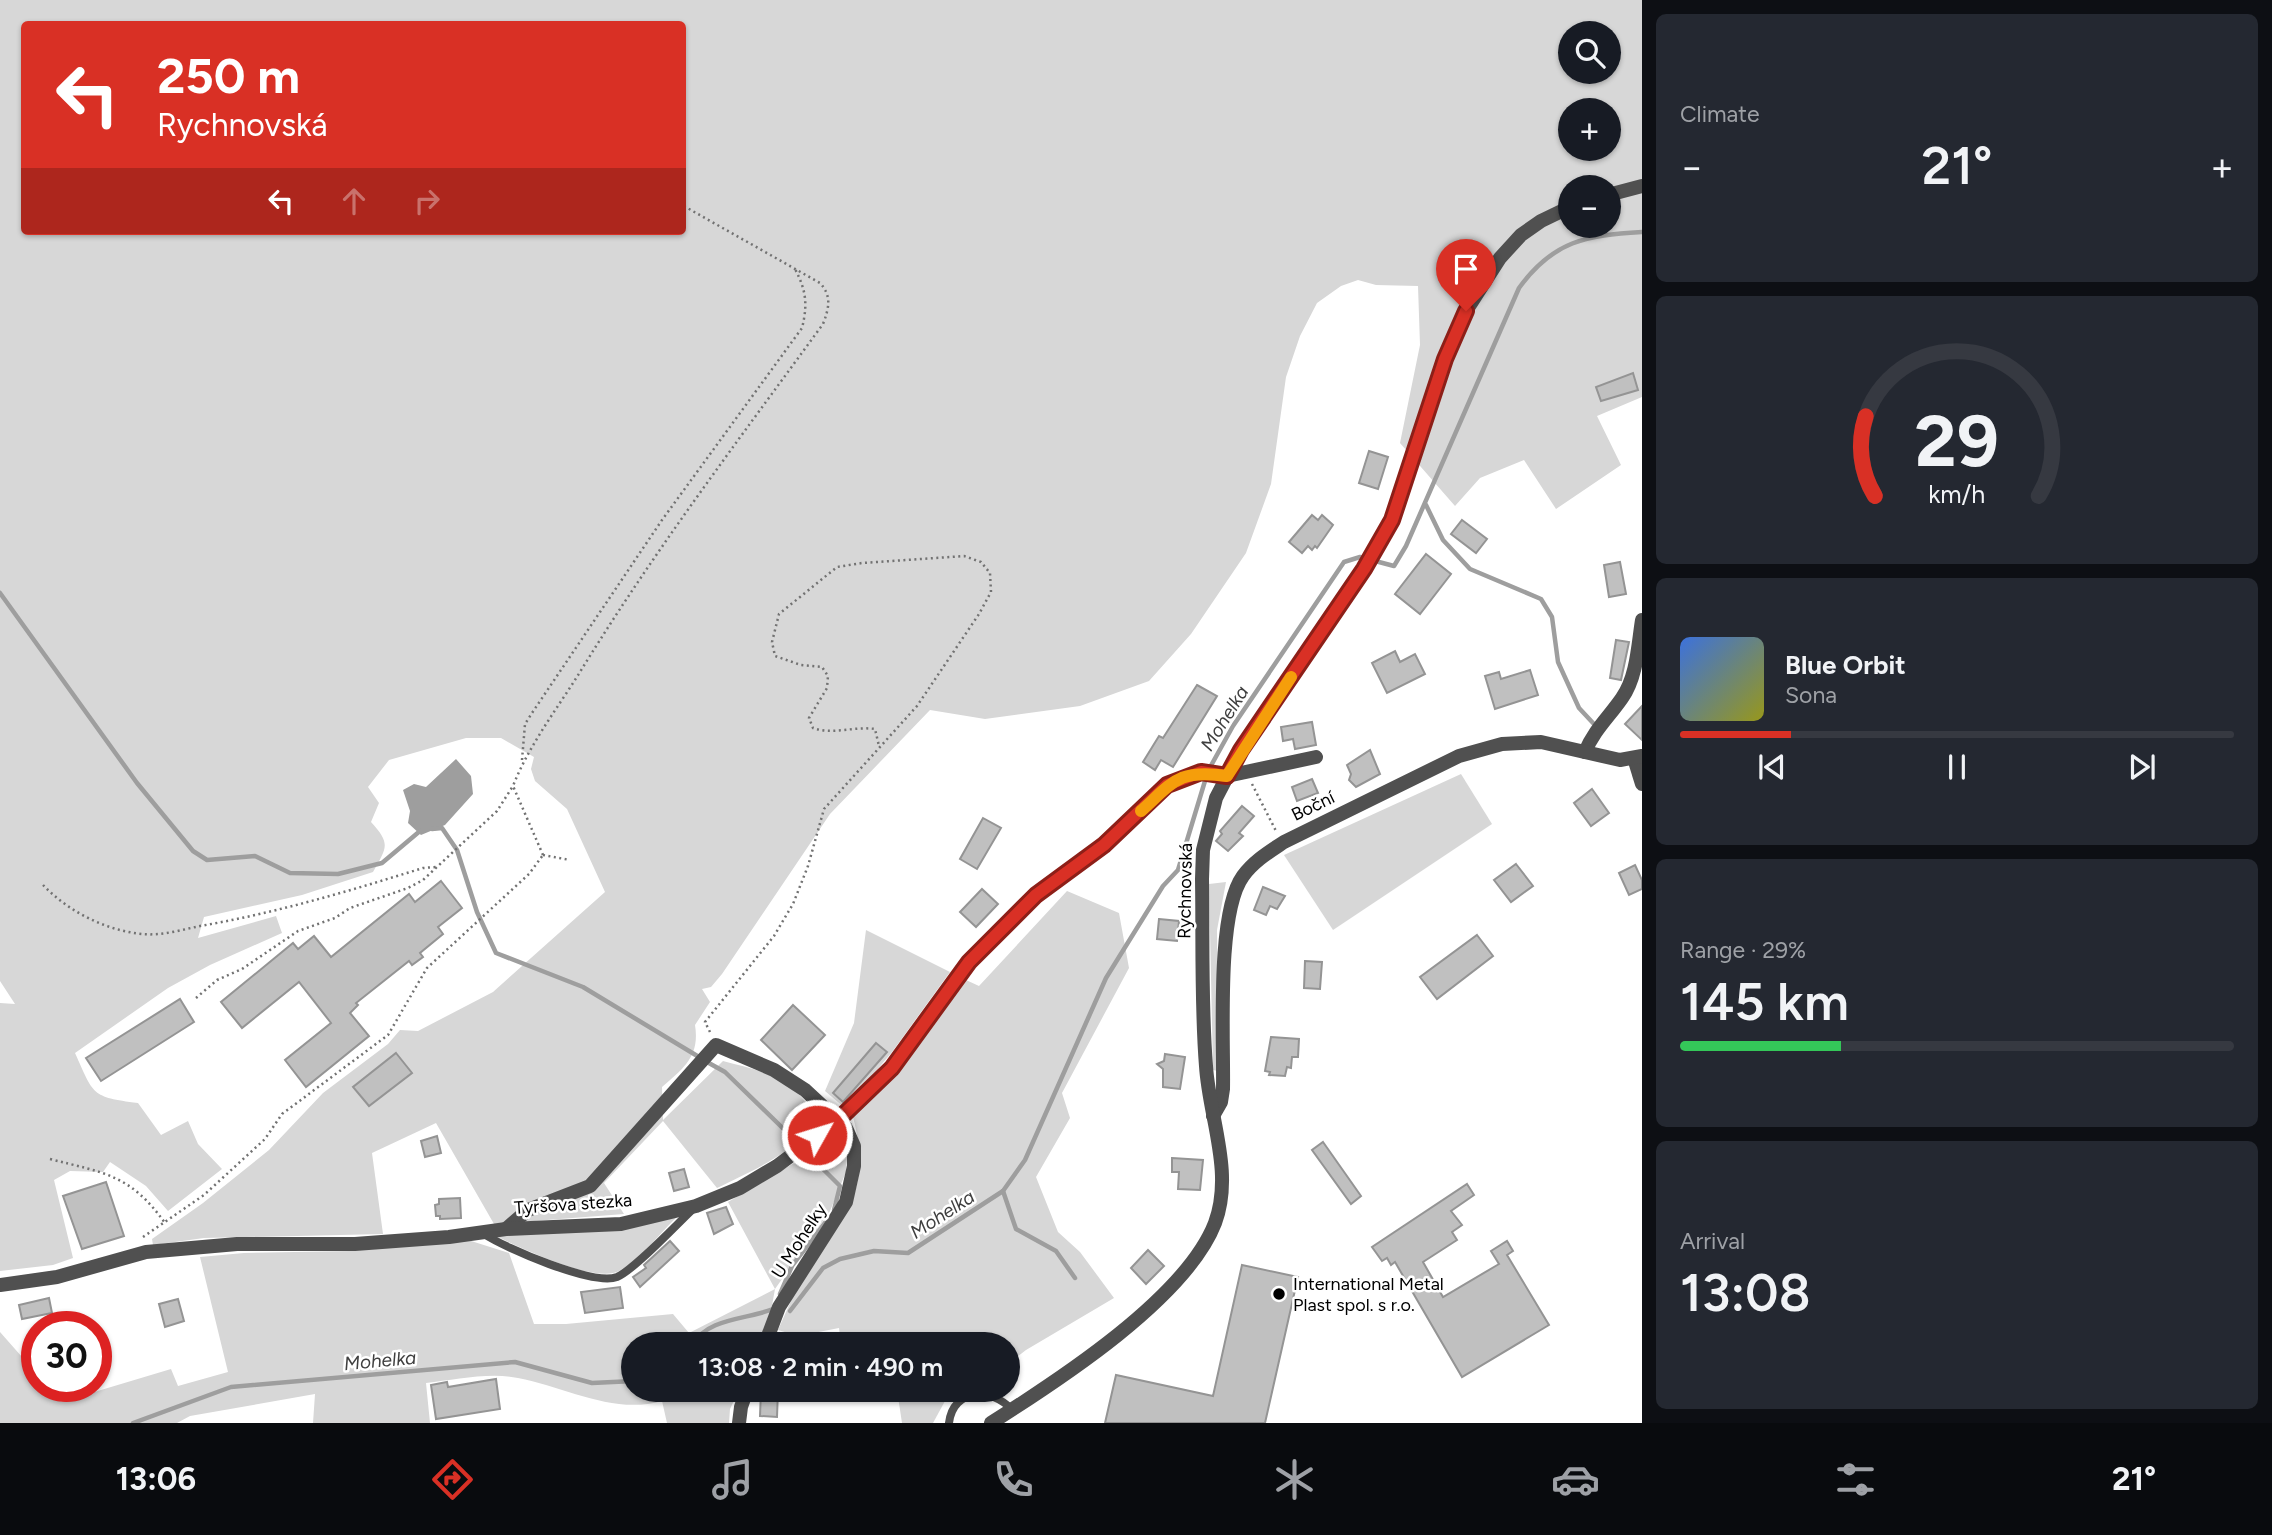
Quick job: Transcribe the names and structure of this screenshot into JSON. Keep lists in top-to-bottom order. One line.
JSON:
{"streets":{"street":["Boční","Rychnovská","Tyršova stezka","U Mohelky"]},"crossings":[["Boční","Rychnovská"],["Rychnovská","Tyršova stezka"],["Tyršova stezka","U Mohelky"]],"water":["Mohelka"],"places":["International Metal Plast spol. s r.o."],"page":{"tile":["Climate",["Range · 29%","145 km"],["Arrival","13:08"]],"map_buttons":["+","−"],"turn":["250 m","Rychnovská"],"heat":["−","21°","+"],"song":["Blue Orbit","Sona"],"limit":"30","trip":"13:08 · 2 min · 490 m","tabs":["13:06","21°"],"gauge":["29","km/h"]}}
